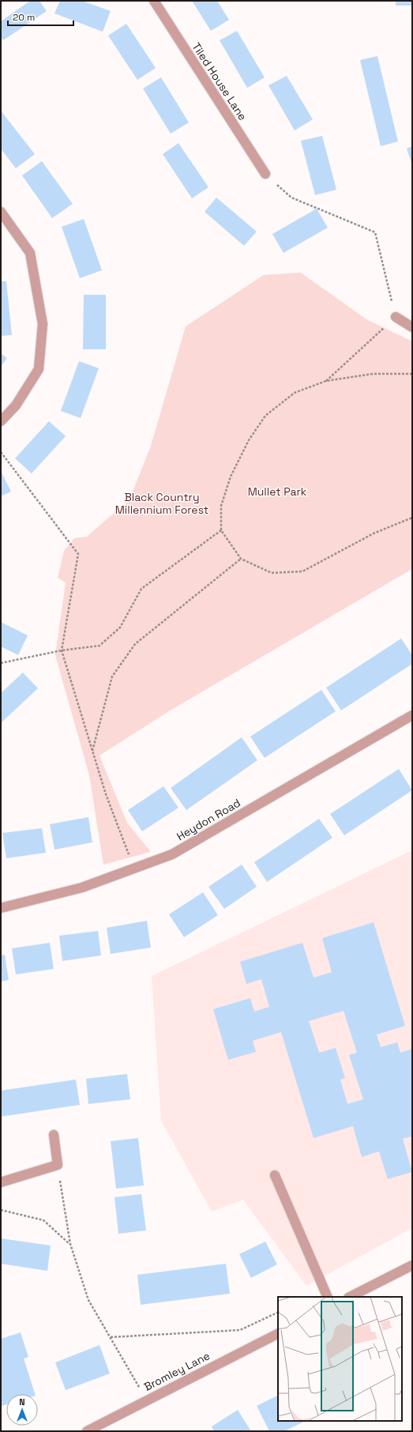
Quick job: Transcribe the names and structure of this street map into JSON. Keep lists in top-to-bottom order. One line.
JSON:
{"streets":{"street":["Tiled House Lane","Heydon Road","Bromley Lane"]},"parks":["Mullet Park","Black Country Millennium Forest"],"scale_bar":"20 m","north":"top"}
